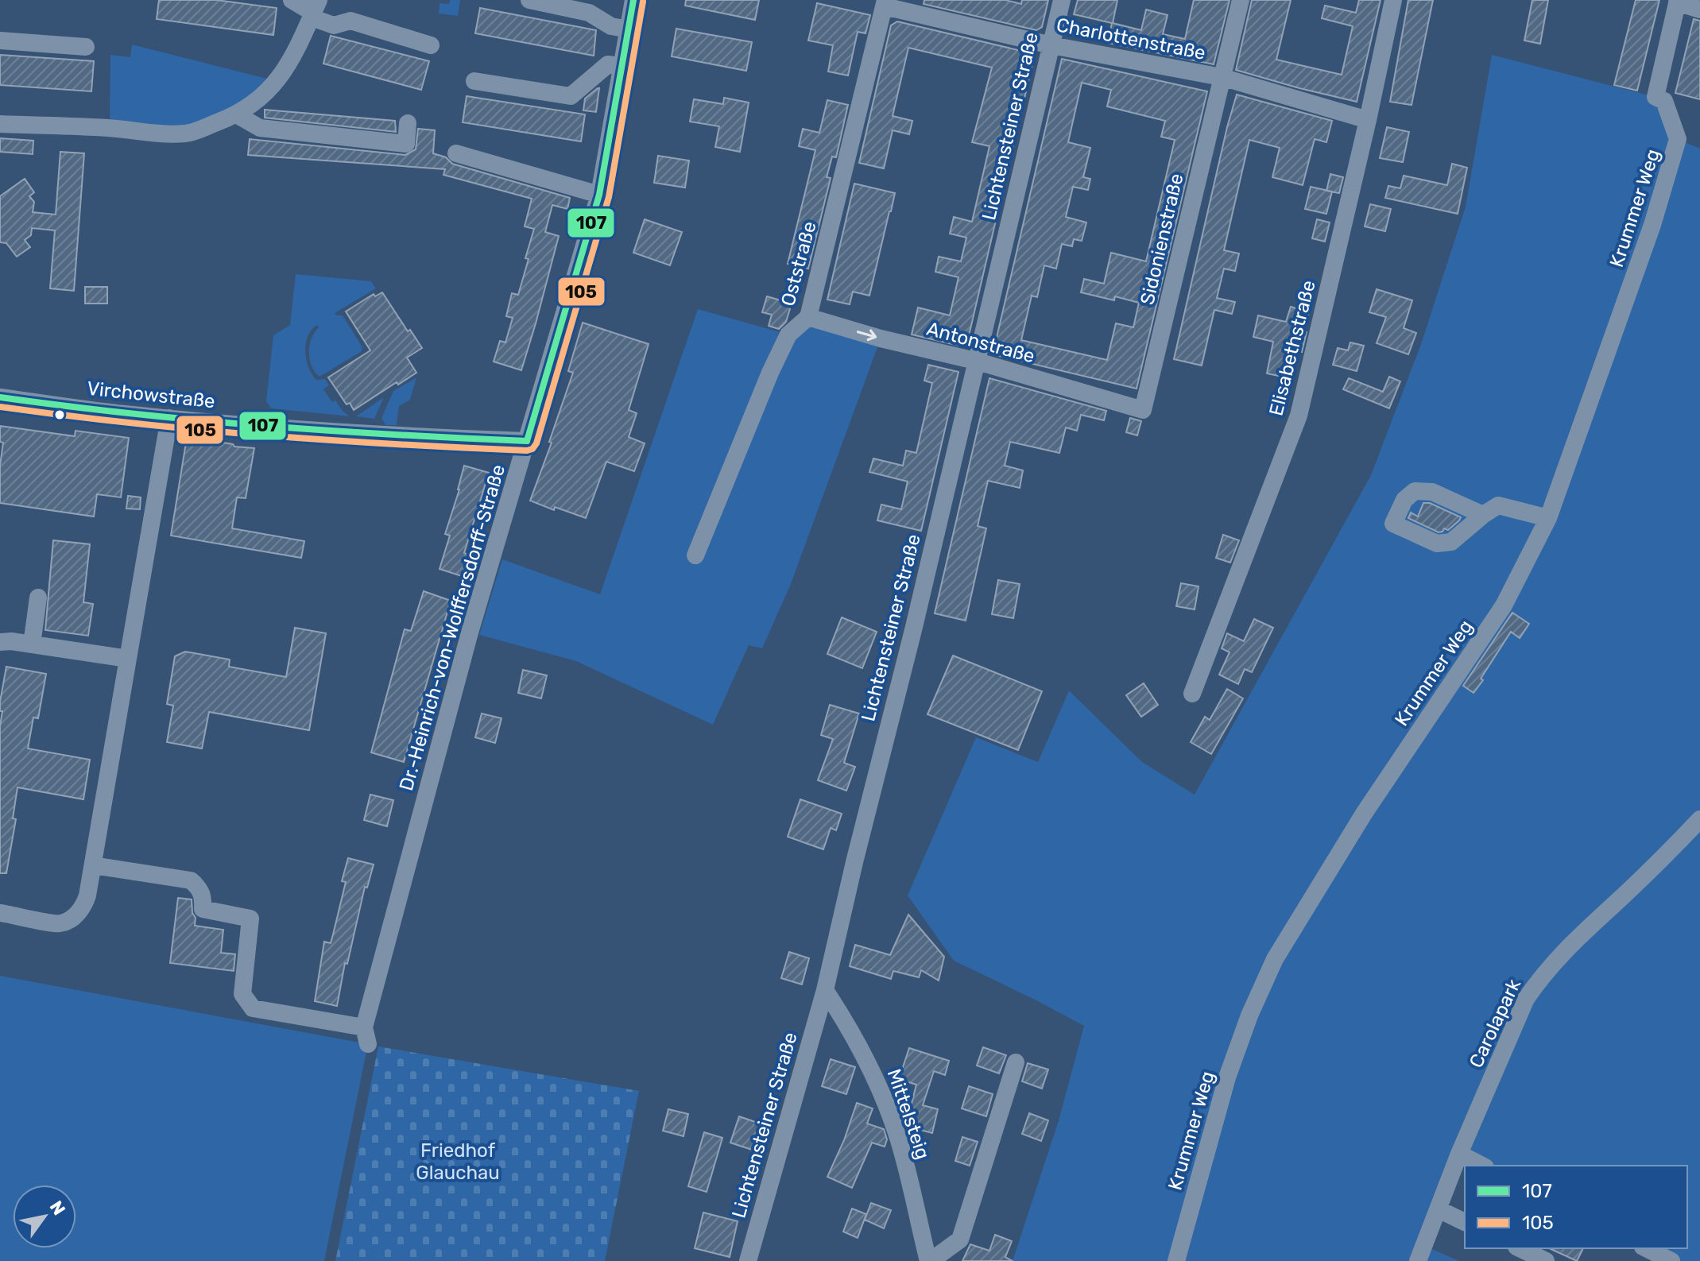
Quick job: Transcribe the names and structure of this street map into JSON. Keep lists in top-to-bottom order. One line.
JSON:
{"streets":{"street":["Charlottenstraße","Lichtensteiner Straße","Krummer Weg","Sidonienstraße","Oststraße","Antonstraße","Elisabethstraße","Virchowstraße","Dr.-Heinrich-von-Wolffersdorff-Straße","Carolapark","Mittelsteig"]},"crossings":[["Charlottenstraße","Lichtensteiner Straße"],["Charlottenstraße","Sidonienstraße"],["Charlottenstraße","Oststraße"],["Charlottenstraße","Elisabethstraße"],["Lichtensteiner Straße","Antonstraße"],["Lichtensteiner Straße","Mittelsteig"],["Sidonienstraße","Antonstraße"],["Oststraße","Antonstraße"],["Virchowstraße","Dr.-Heinrich-von-Wolffersdorff-Straße"]],"one_way":["Antonstraße"],"parks":["Friedhof Glauchau"],"lines":["transit line 107","transit line 105"],"legend":["107","105"],"north":"top right"}
